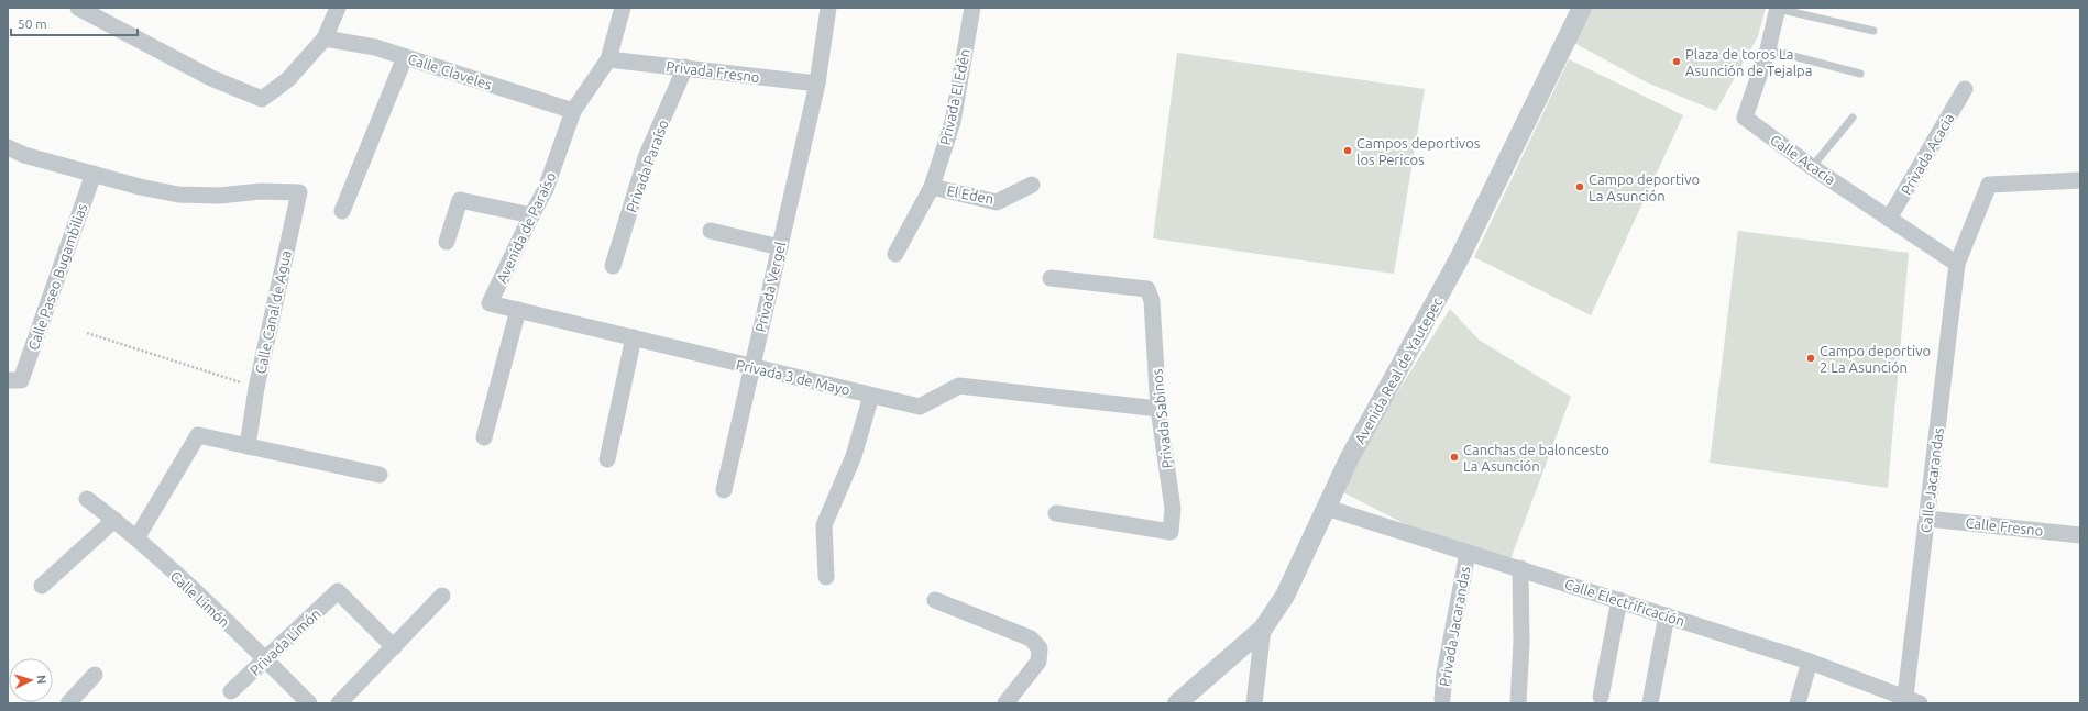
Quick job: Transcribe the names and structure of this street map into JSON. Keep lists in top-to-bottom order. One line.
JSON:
{"streets":{"street":["Calle Claveles","Privada Fresno","Privada El Edén","Privada Acacia","Calle Acacia","Privada Paraíso","El Eden","Avenida de Paraíso","Calle Paseo Bugambilias","Privada Vergel","Calle Canal de Agua","Avenida Real de Yautepec","Privada 3 de Mayo","Privada Sabinos","Calle Jacarandas","Calle Fresno","Calle Limón","Calle Electrificación","Privada Jacarandas","Privada Limón"]},"crossings":[["Calle Claveles","Avenida de Paraíso"],["Privada Fresno","Privada Paraíso"],["Privada Fresno","Avenida de Paraíso"],["Privada Fresno","Privada Vergel"],["Privada El Edén","El Eden"],["Privada Acacia","Calle Acacia"],["Calle Acacia","Calle Jacarandas"],["Avenida de Paraíso","Privada 3 de Mayo"],["Calle Paseo Bugambilias","Calle Canal de Agua"],["Privada Vergel","Privada 3 de Mayo"],["Avenida Real de Yautepec","Calle Electrificación"],["Privada 3 de Mayo","Privada Sabinos"],["Calle Jacarandas","Calle Fresno"],["Calle Jacarandas","Calle Electrificación"],["Calle Limón","Privada Limón"],["Calle Electrificación","Privada Jacarandas"]],"places":["Plaza de toros La Asunción de Tejalpa","Campos deportivos los Pericos","Campo deportivo La Asunción","Campo deportivo 2 La Asunción","Canchas de baloncesto La Asunción"],"scale_bar":"50 m","north":"right"}
